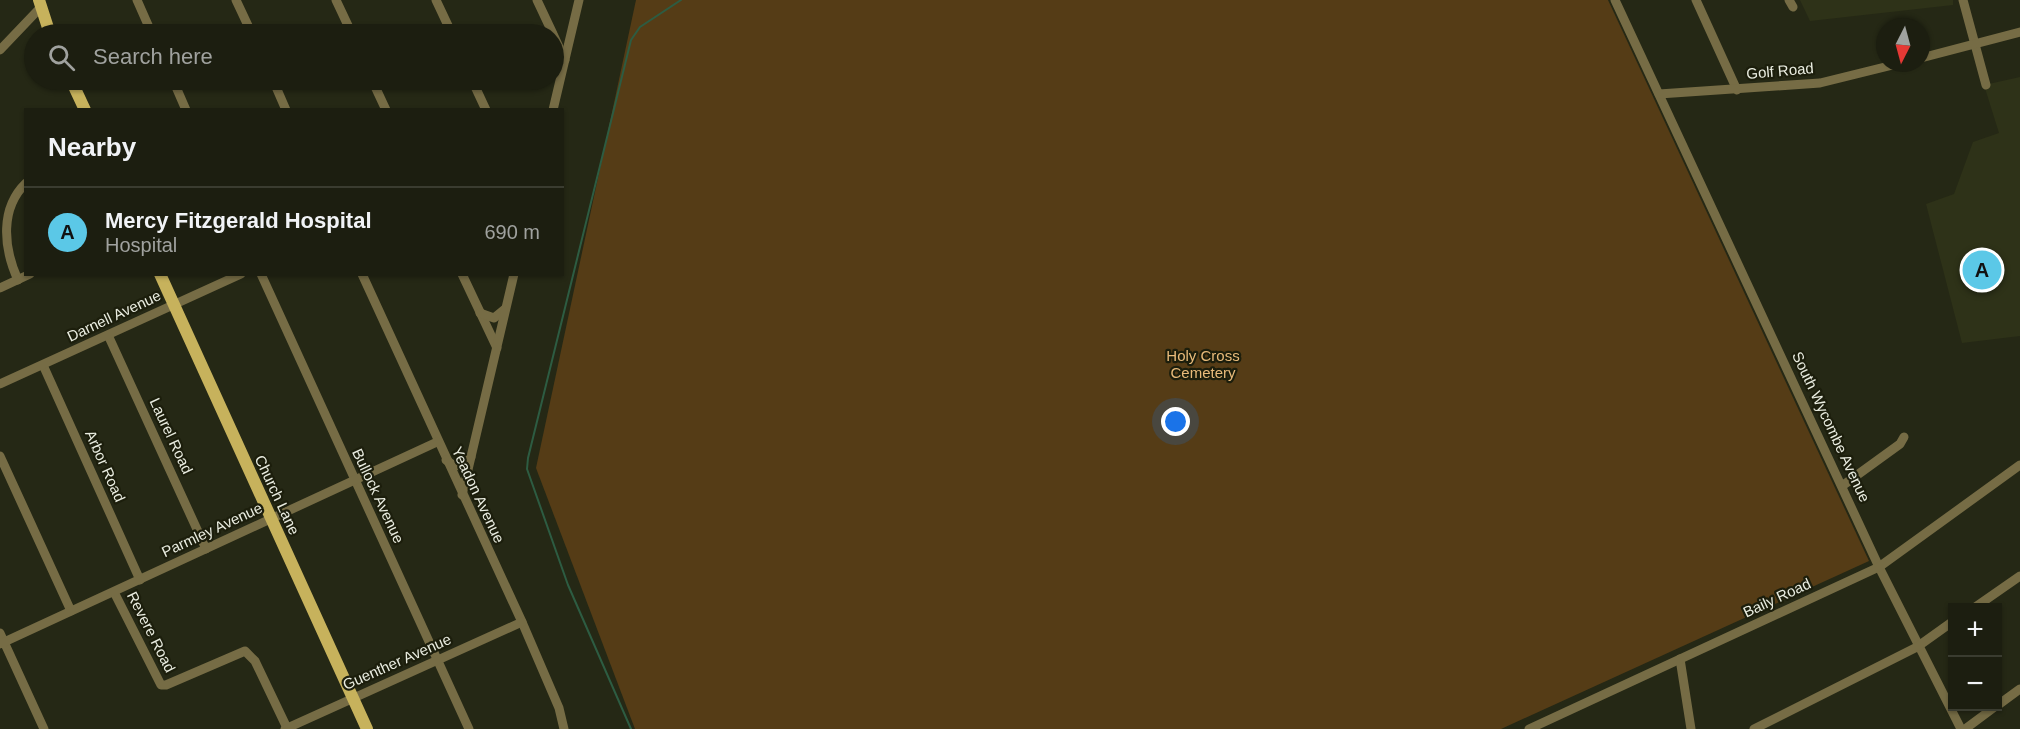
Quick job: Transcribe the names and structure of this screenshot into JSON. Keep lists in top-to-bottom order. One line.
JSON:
{"streets":{"main road":["Church Lane"],"street":["Golf Road","Darnell Avenue","South Wycombe Avenue","Laurel Road","Arbor Road","Yeadon Avenue","Bullock Avenue","Parmley Avenue","Baily Road","Revere Road","Guenther Avenue"]},"crossings":[["Golf Road","South Wycombe Avenue"],["Darnell Avenue","Laurel Road"],["Darnell Avenue","Arbor Road"],["Darnell Avenue","Church Lane"],["South Wycombe Avenue","Baily Road"],["Laurel Road","Parmley Avenue"],["Arbor Road","Parmley Avenue"],["Church Lane","Parmley Avenue"],["Church Lane","Guenther Avenue"],["Yeadon Avenue","Parmley Avenue"],["Yeadon Avenue","Guenther Avenue"],["Bullock Avenue","Parmley Avenue"],["Bullock Avenue","Guenther Avenue"],["Parmley Avenue","Revere Road"],["Revere Road","Guenther Avenue"]],"parks":["Holy Cross Cemetery"],"north":"bottom","page":{"search":"Search here","heading":"Nearby","list":[{"mark":"A","name":"Mercy Fitzgerald Hospital","note":"Hospital","value":"690 m"}],"pins":"A","map_buttons":["+","−"]}}
